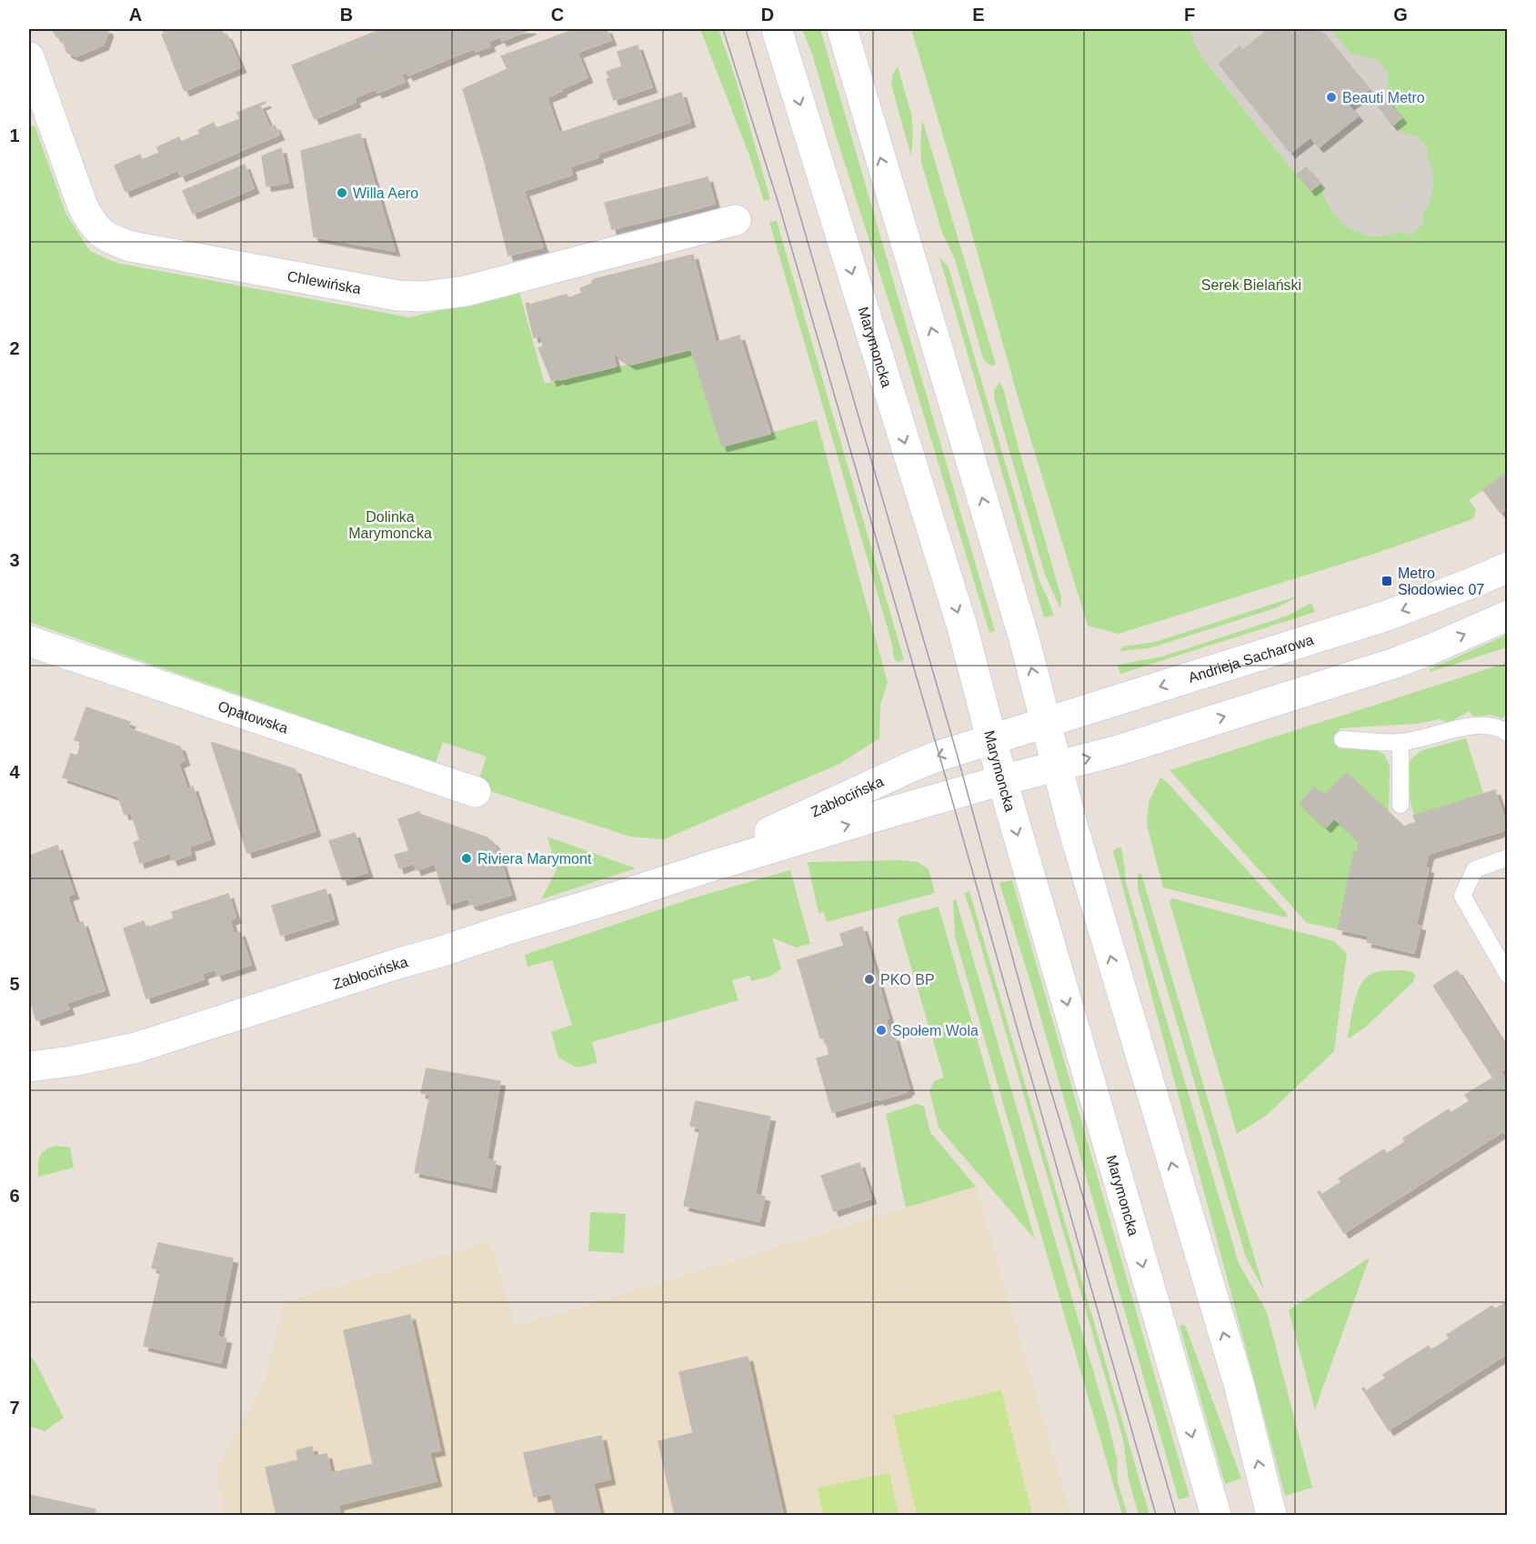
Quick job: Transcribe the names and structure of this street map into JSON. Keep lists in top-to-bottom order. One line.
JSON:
{"streets":{"street":["Chlewińska","Marymoncka","Andrieja Sacharowa","Opatowska","Zabłocińska"]},"crossings":[["Marymoncka","Andrieja Sacharowa"],["Marymoncka","Zabłocińska"],["Andrieja Sacharowa","Zabłocińska"]],"parks":["Serek Bielański","Dolinka Marymoncka"],"places":{"other":["Beauti Metro","Willa Aero","Riviera Marymont","PKO BP","Społem Wola"],"transit":["Metro Słodowiec 07"]},"grid":{"columns":["A","B","C","D","E","F","G"],"rows":["1","2","3","4","5","6","7"]}}
